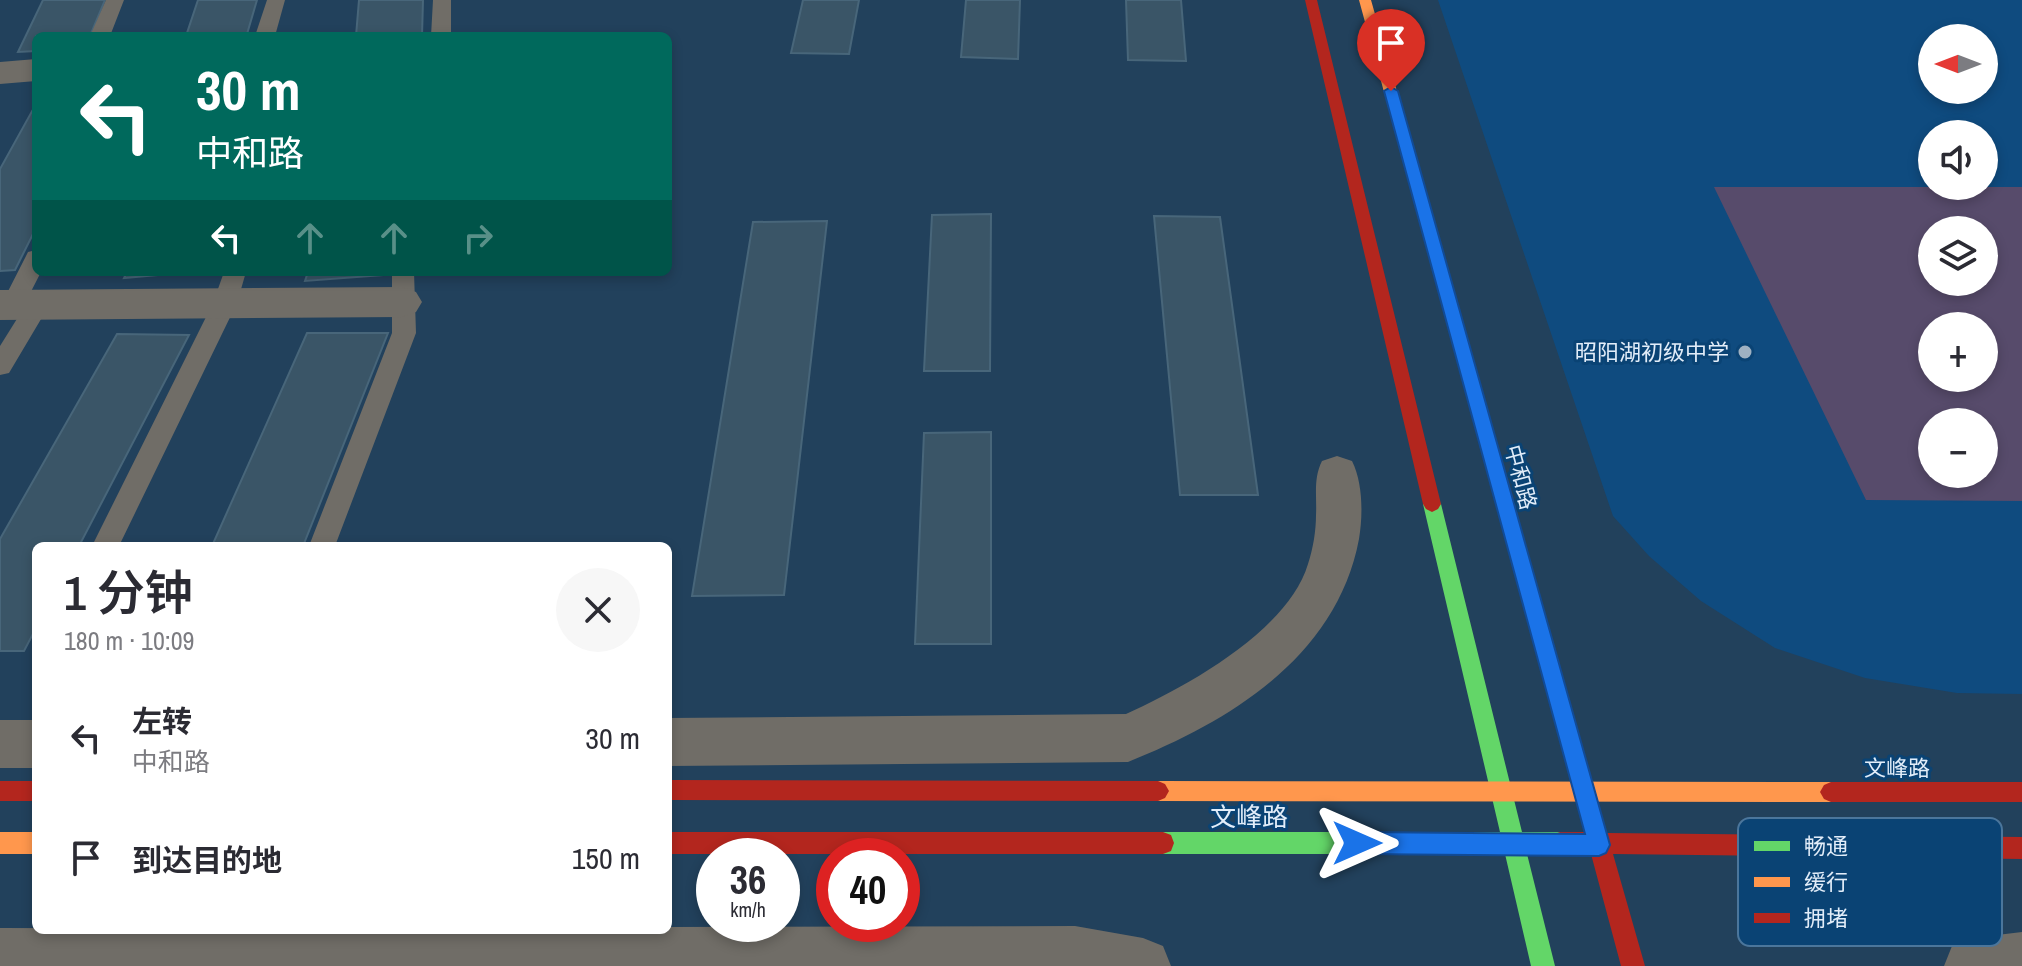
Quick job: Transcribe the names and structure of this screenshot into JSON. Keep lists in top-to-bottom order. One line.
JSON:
{"streets":{"main road":["中和路","文峰路"]},"crossings":[["中和路","文峰路"]],"places":["昭阳湖初级中学"],"legend":["畅通","缓行","拥堵"],"north":"left","page":{"map_buttons":["+","−"],"turn":["30 m","中和路"],"heading":["1 分钟","180 m · 10:09"],"list":[{"name":"左转","note":"中和路","value":"30 m"},{"name":"到达目的地","value":"150 m"}],"speed":"36 km/h","limit":"40"}}
